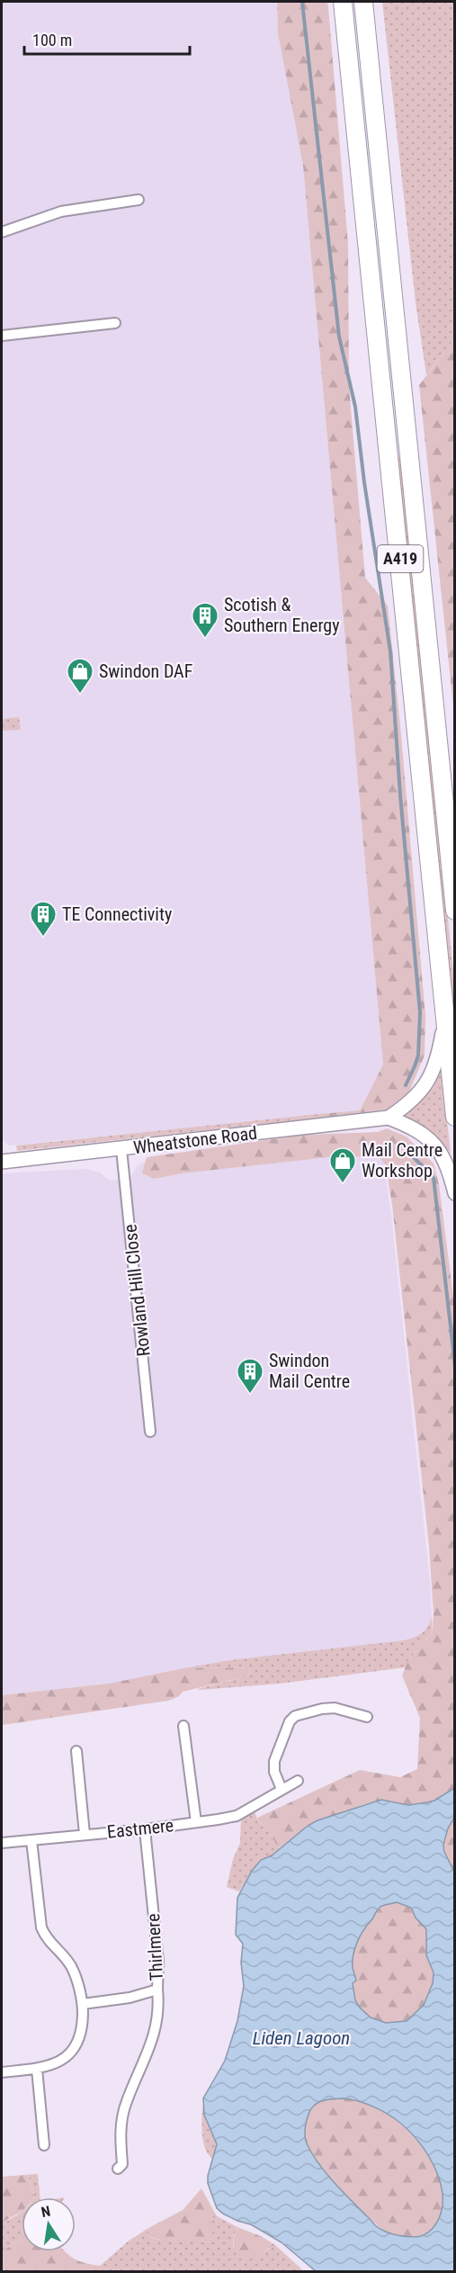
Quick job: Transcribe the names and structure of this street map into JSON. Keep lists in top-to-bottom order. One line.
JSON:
{"streets":{"highway":["A419"],"main road":["Wheatstone Road"],"street":["Rowland Hill Close","Eastmere","Thirlmere"]},"crossings":[["Wheatstone Road","Rowland Hill Close"],["Eastmere","Thirlmere"]],"water":["Liden Lagoon"],"places":{"building":["Scotish & Southern Energy","TE Connectivity","Swindon Mail Centre"],"shop":["Swindon DAF","Mail Centre Workshop"]},"scale_bar":"100 m","north":"top"}
